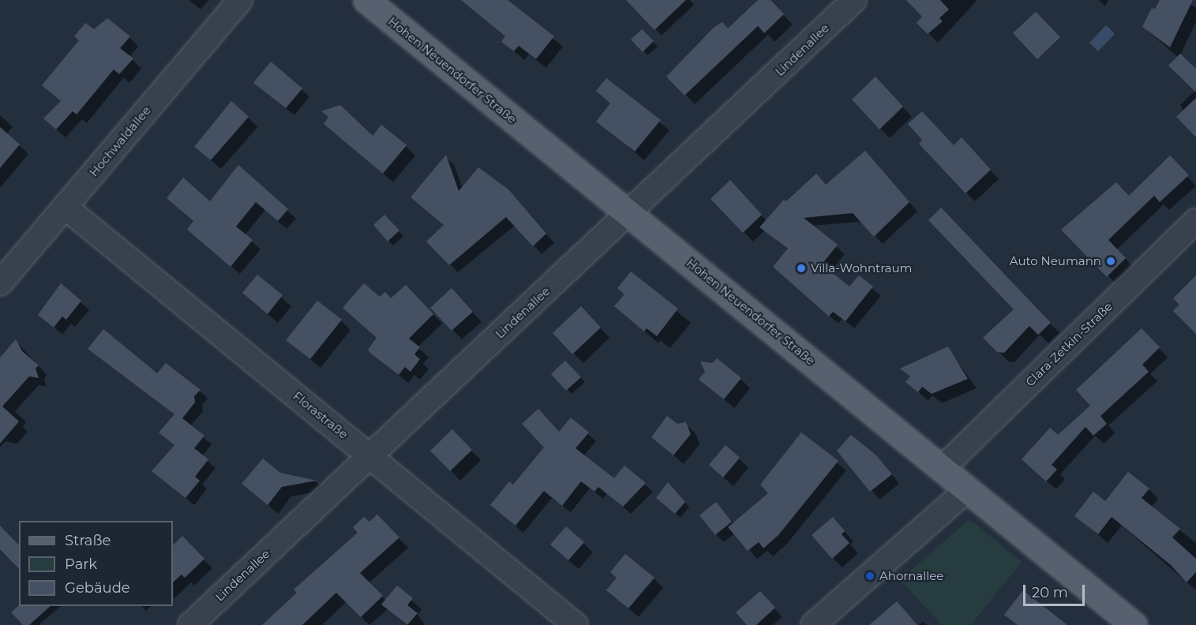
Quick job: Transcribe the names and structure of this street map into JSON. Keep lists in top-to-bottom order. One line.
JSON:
{"streets":{"main road":["Hohen Neuendorfer Straße"],"street":["Lindenallee","Hochwaldallee","Clara-Zetkin-Straße","Florastraße"]},"crossings":[["Lindenallee","Hohen Neuendorfer Straße"],["Lindenallee","Florastraße"],["Hohen Neuendorfer Straße","Clara-Zetkin-Straße"],["Hochwaldallee","Florastraße"]],"places":["Auto Neumann","Villa-Wohntraum","Ahornallee"],"legend":["Straße","Park","Gebäude"],"scale_bar":"20 m"}
